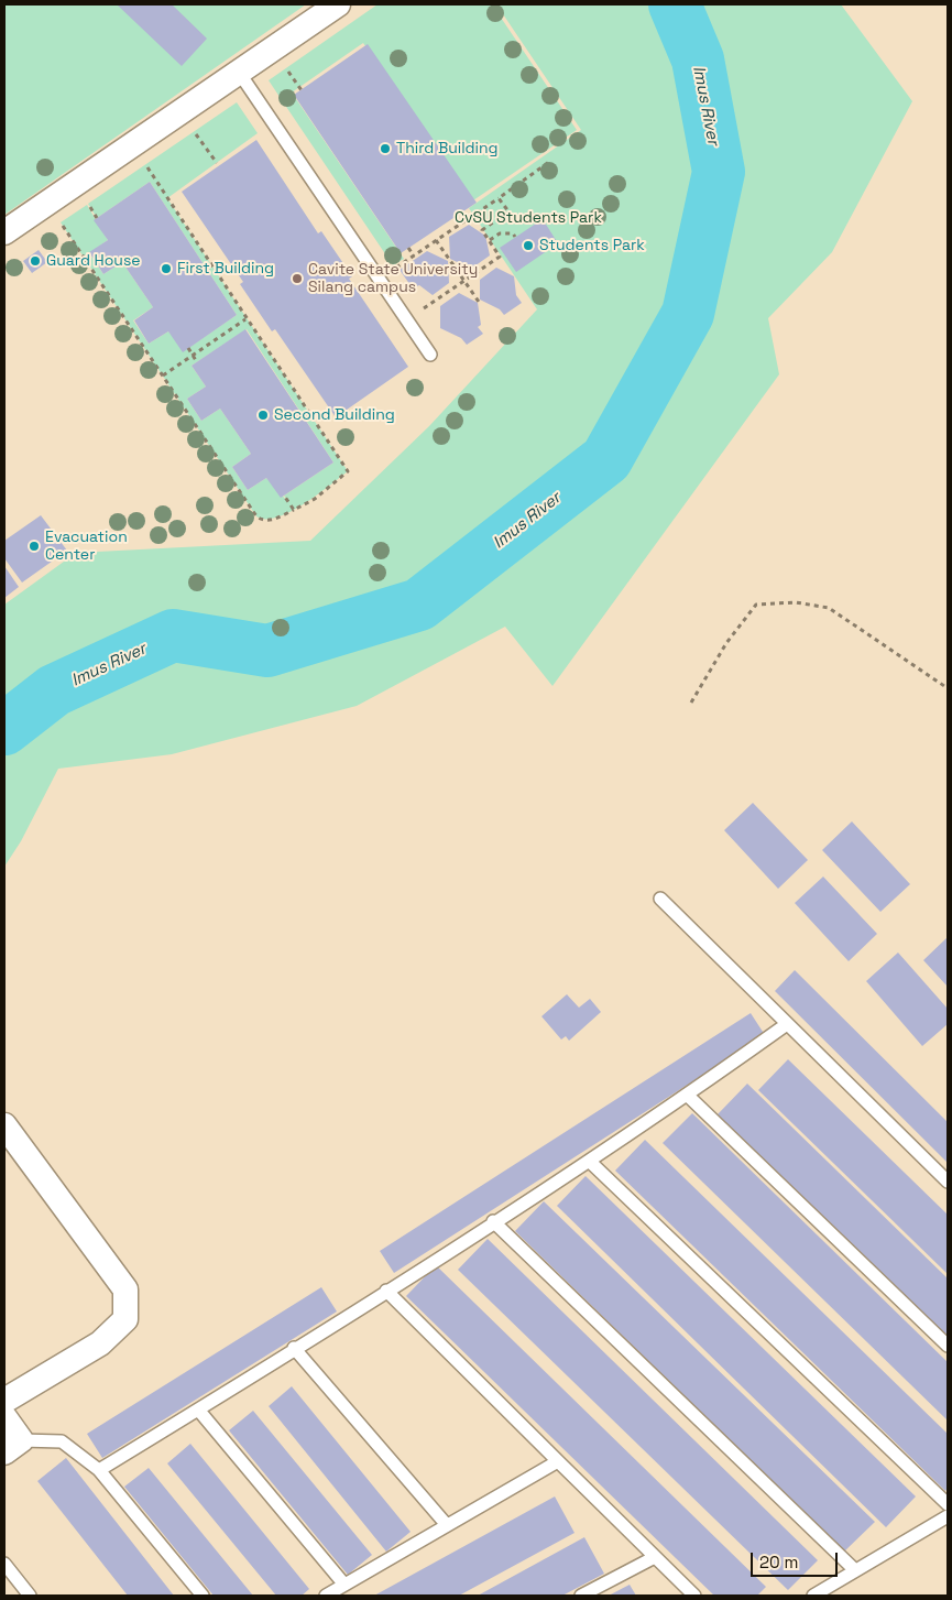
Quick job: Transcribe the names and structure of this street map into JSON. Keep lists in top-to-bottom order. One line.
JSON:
{"water":["Imus River"],"parks":["CvSU Students Park"],"places":["Third Building","Students Park","Guard House","First Building","Cavite State University Silang campus","Second Building","Evacuation Center"],"scale_bar":"20 m"}
